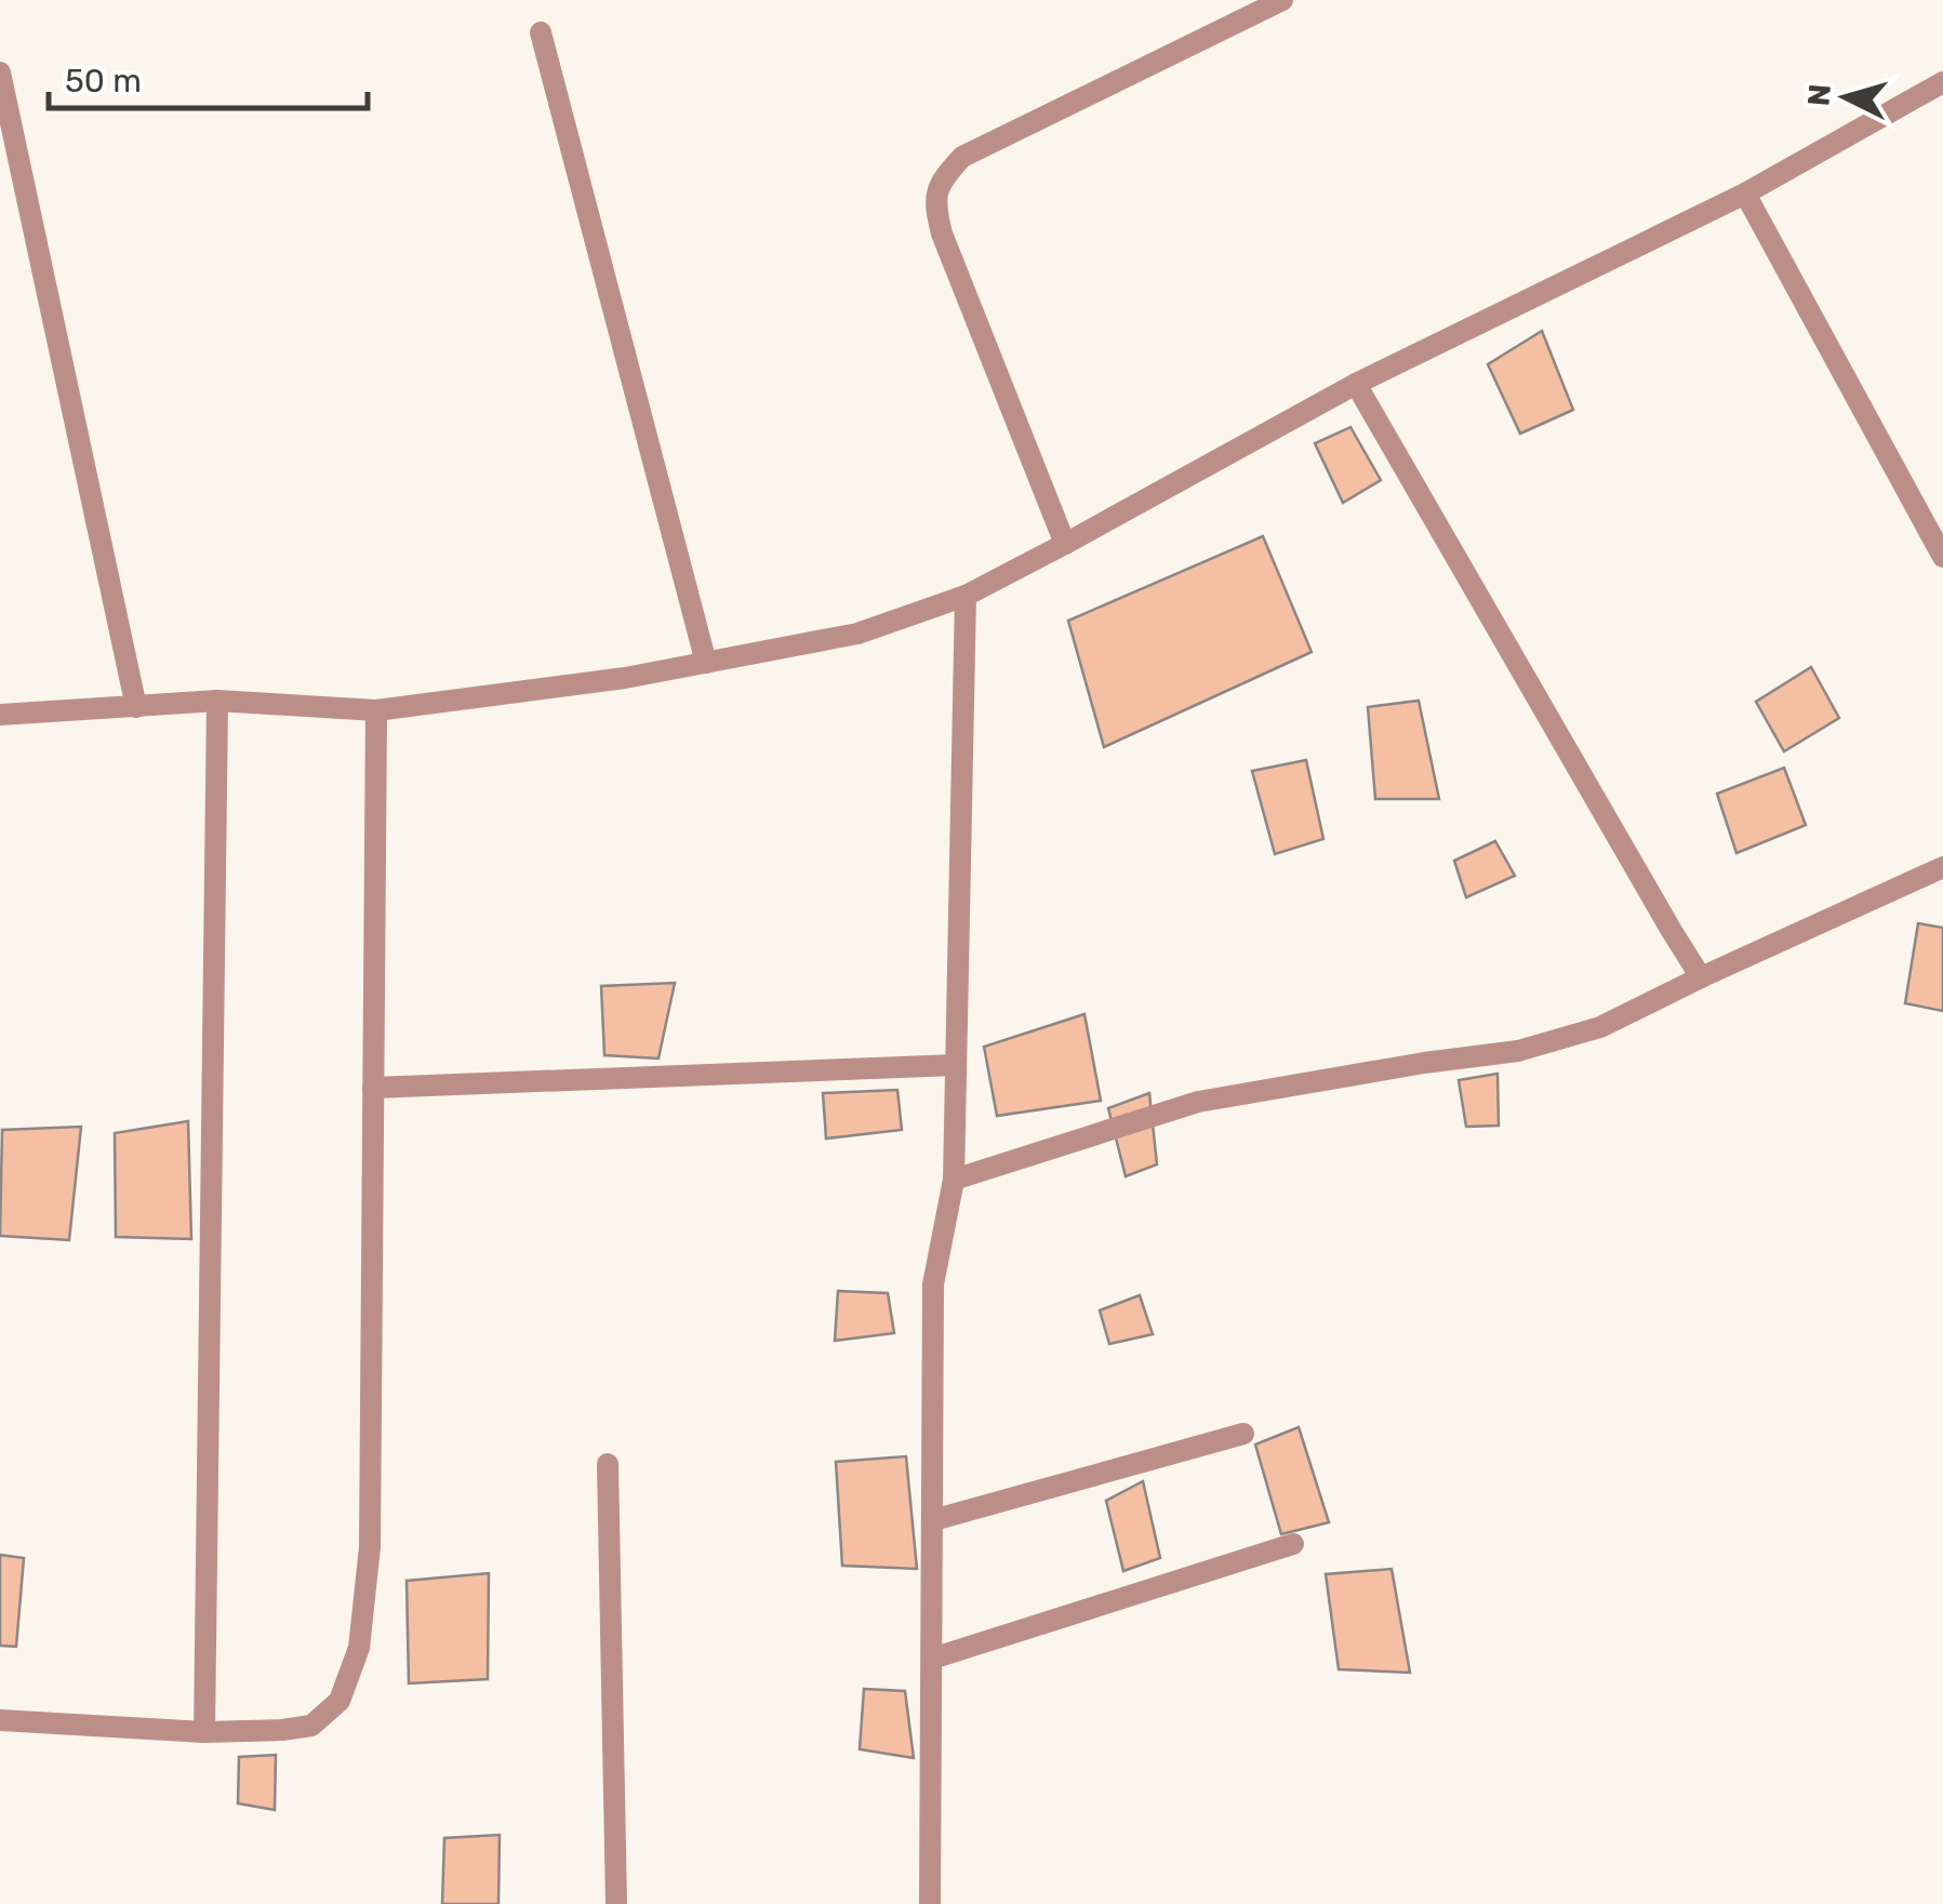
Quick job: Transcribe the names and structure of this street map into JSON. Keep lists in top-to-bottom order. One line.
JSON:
{"scale_bar":"50 m","north":"left"}
